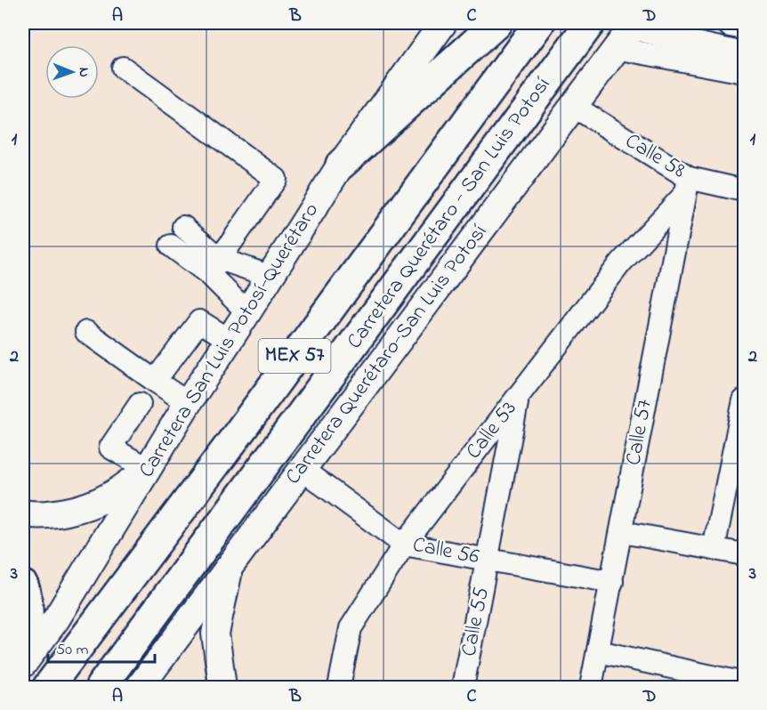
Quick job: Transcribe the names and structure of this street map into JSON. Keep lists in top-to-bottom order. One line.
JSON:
{"streets":{"highway":["Carretera Querétaro - San Luis Potosí","MEX 57"],"main road":["Carretera San Luis Potosí-Querétaro","Carretera Querétaro-San Luis Potosí"],"street":["Calle 58","Calle 53","Calle 57","Calle 56","Calle 55"]},"crossings":[["Calle 58","Carretera Querétaro-San Luis Potosí"],["Calle 58","Calle 53"],["Calle 58","Calle 57"],["Carretera Querétaro-San Luis Potosí","Calle 56"],["Calle 53","Calle 57"],["Calle 53","Calle 56"],["Calle 53","Calle 55"],["Calle 57","Calle 56"],["Calle 56","Calle 55"]],"scale_bar":"50 m","north":"right","grid":{"columns":["A","B","C","D"],"rows":["1","2","3"]}}
